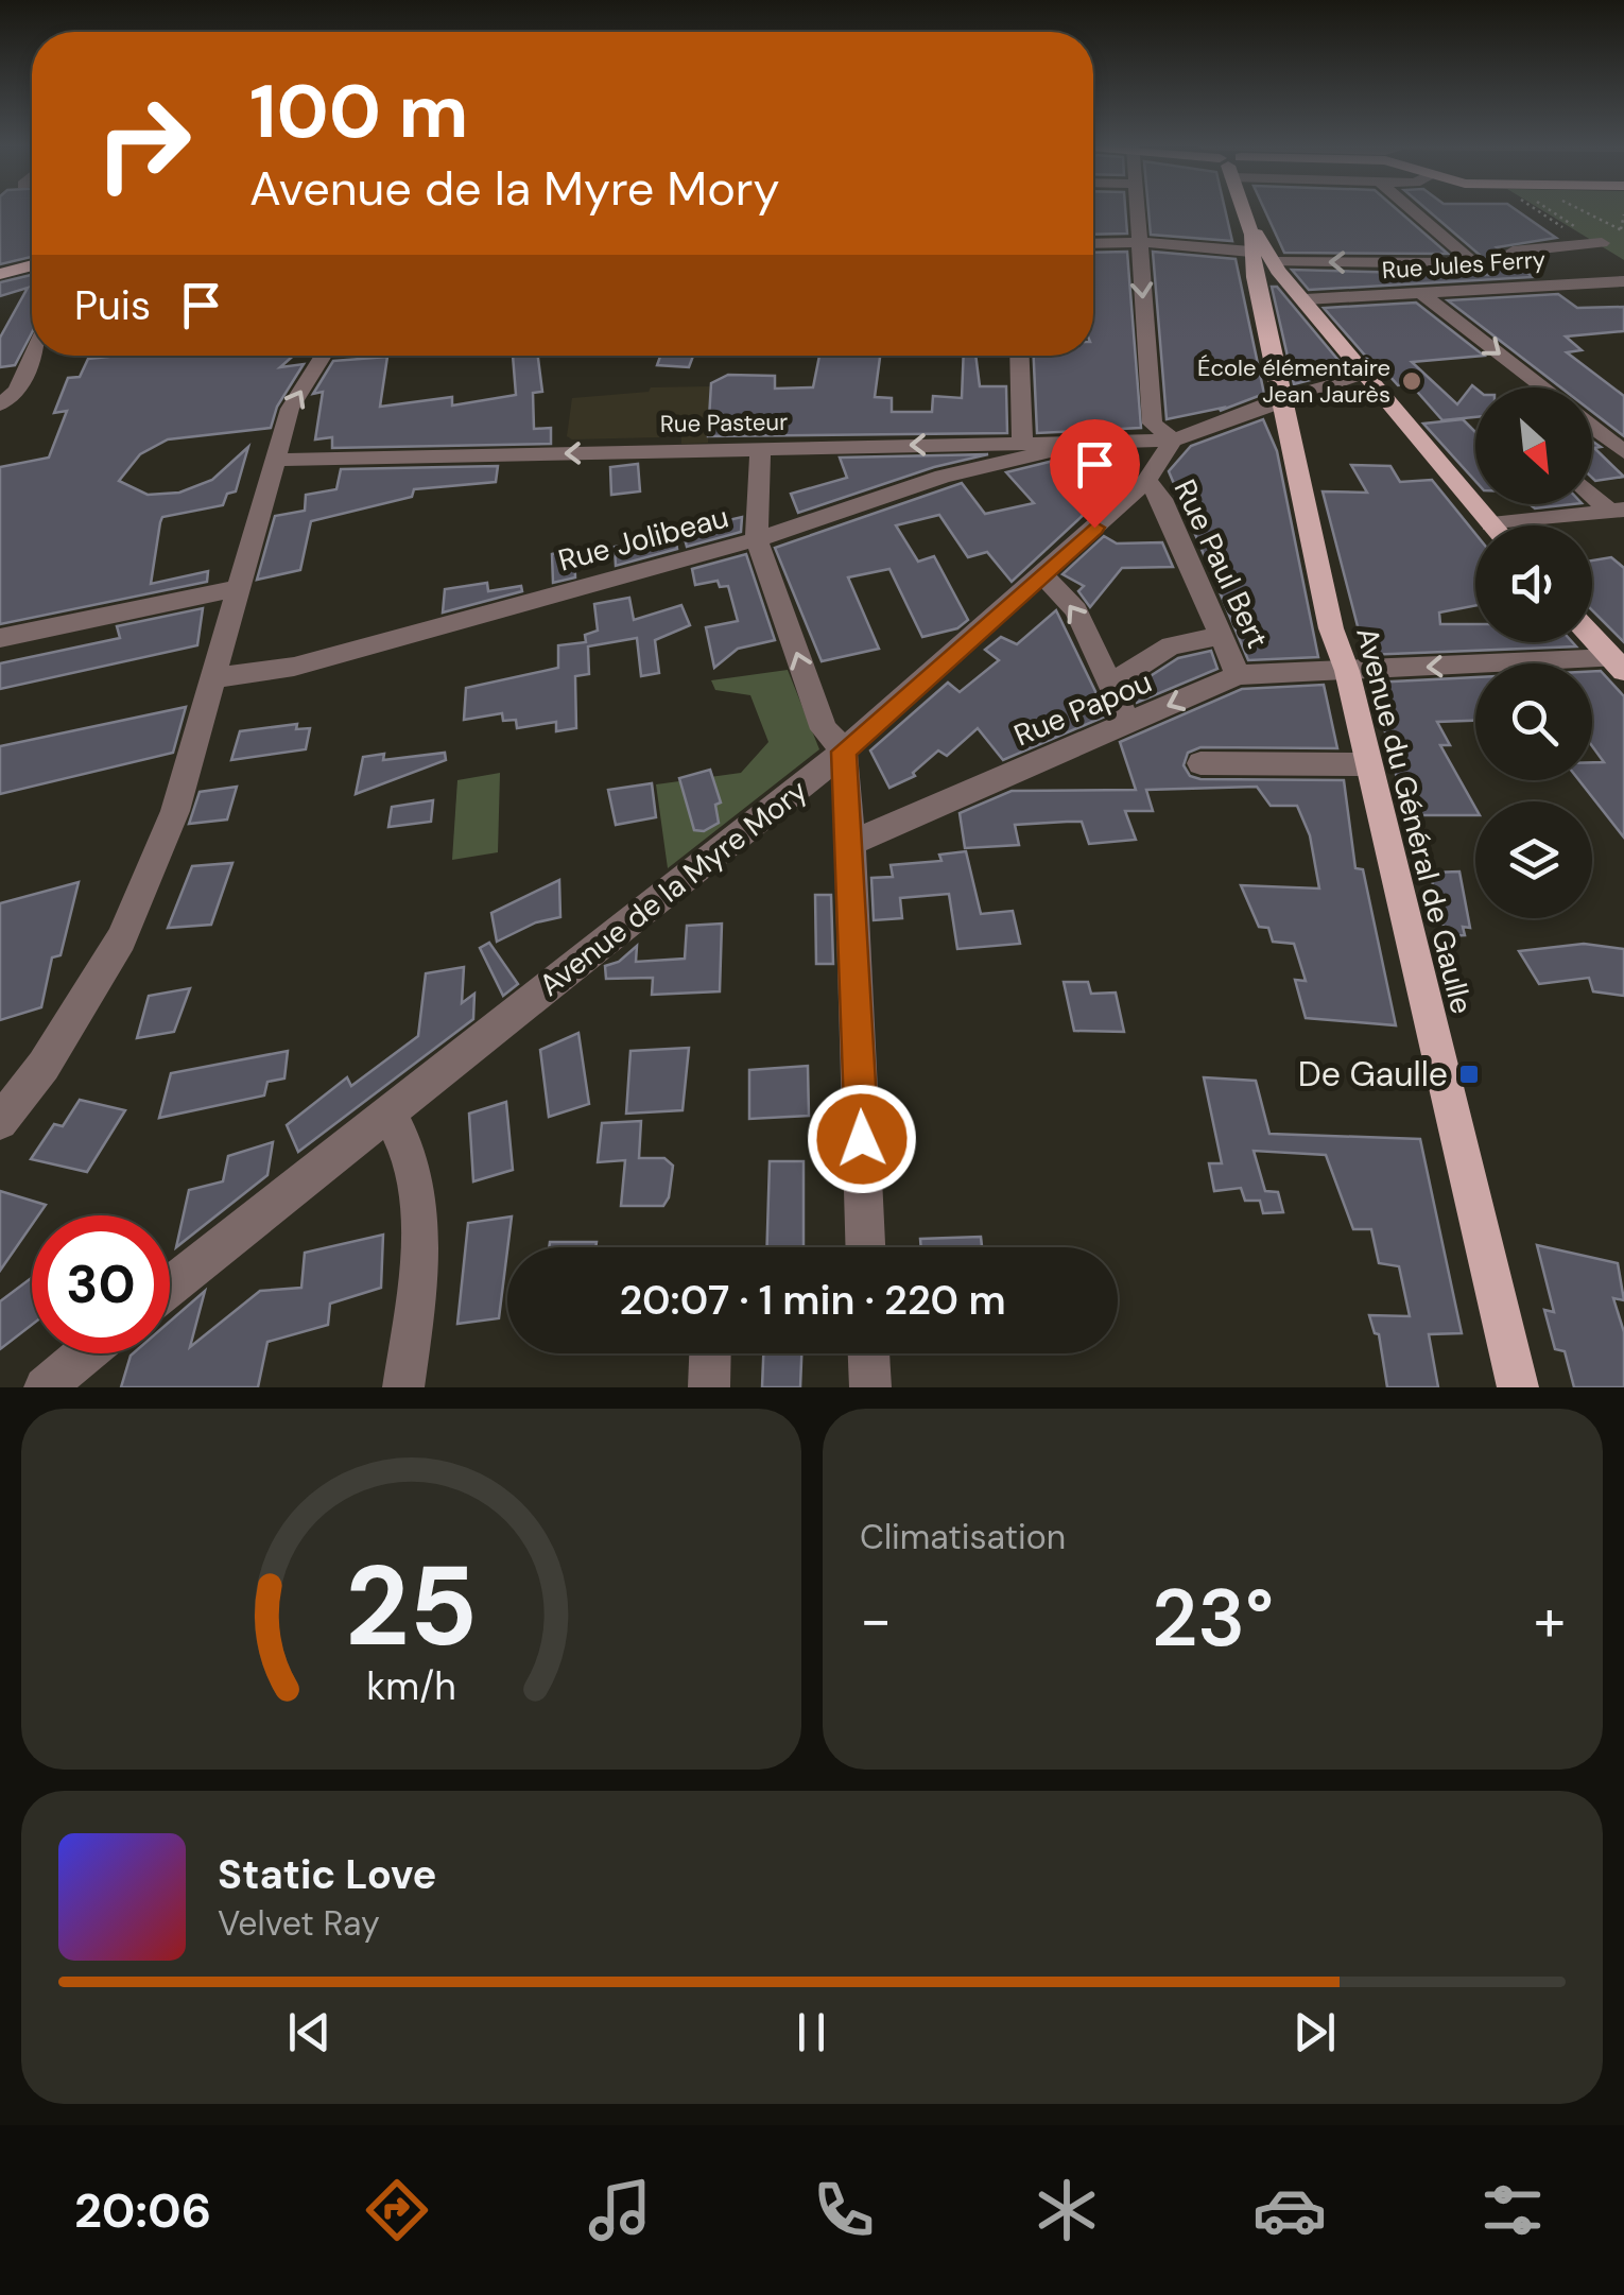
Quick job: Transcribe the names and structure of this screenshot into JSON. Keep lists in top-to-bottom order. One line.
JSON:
{"streets":{"main road":["Avenue du Général de Gaulle"],"street":["Rue Jules Ferry","Rue Pasteur","Rue Jolibeau","Rue Paul Bert","Rue Papou","Avenue de la Myre Mory"]},"crossings":[["Rue Pasteur","Rue Jolibeau"],["Rue Pasteur","Avenue de la Myre Mory"],["Rue Paul Bert","Rue Papou"],["Rue Paul Bert","Avenue de la Myre Mory"],["Rue Papou","Avenue du Général de Gaulle"]],"one_way":["Rue Pasteur"],"places":{"other":["École élémentaire Jean Jaurès"],"transit":["De Gaulle"]},"north":"bottom right","page":{"turn":["100 m","Avenue de la Myre Mory"],"then":"Puis","limit":"30","trip":"20:07 · 1 min · 220 m","tile":"Climatisation","heat":["−","23°","+"],"song":["Static Love","Velvet Ray"],"tabs":"20:06","gauge":["25","km/h"]}}
